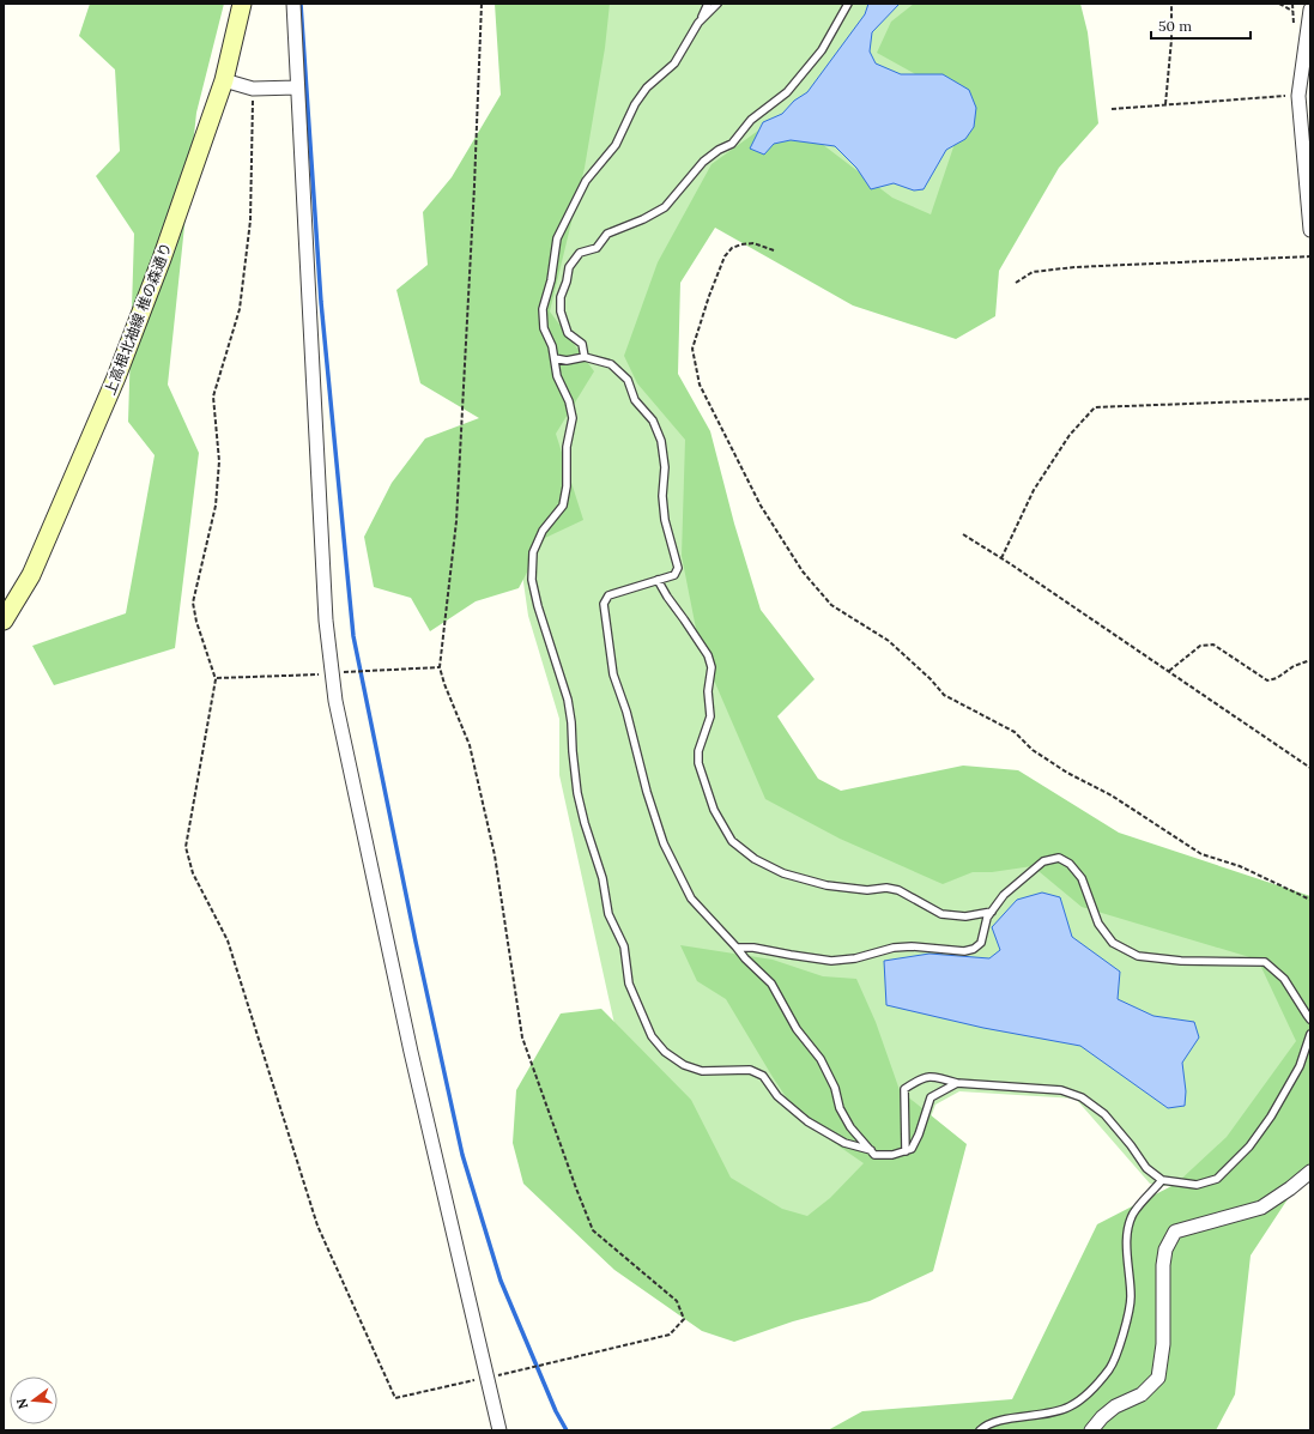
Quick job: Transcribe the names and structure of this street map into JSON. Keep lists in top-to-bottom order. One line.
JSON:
{"streets":{"main road":["上高根北袖線 椎の森通り"]},"scale_bar":"50 m","north":"left"}
